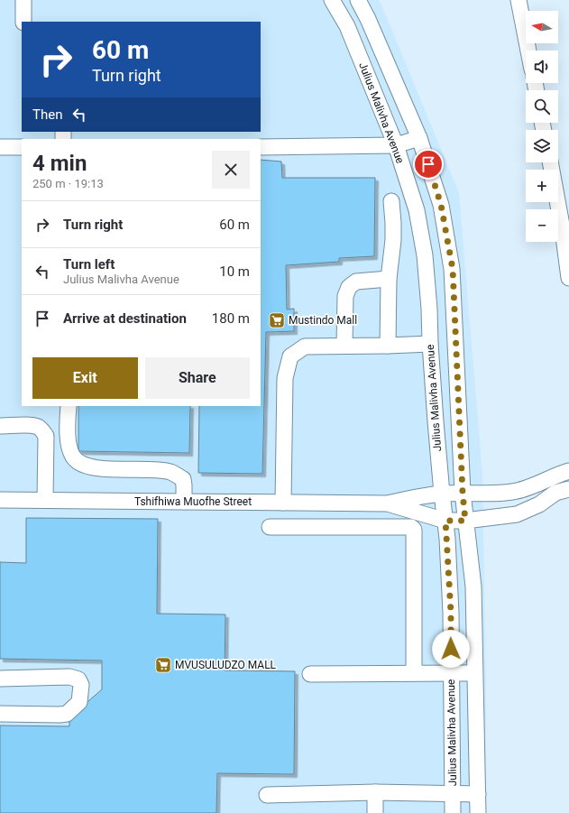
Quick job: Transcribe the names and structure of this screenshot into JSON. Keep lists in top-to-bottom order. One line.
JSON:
{"streets":{"street":["Julius Malivha Avenue","Tshifhiwa Muofhe Street"]},"crossings":[["Julius Malivha Avenue","Tshifhiwa Muofhe Street"]],"places":{"supermarket":["Mustindo Mall","MVUSULUDZO MALL"]},"north":"left","page":{"map_buttons":["+","−"],"turn":["60 m","Turn right"],"then":"Then","heading":["4 min","250 m · 19:13"],"list":[{"name":"Turn right","value":"60 m"},{"name":"Turn left","note":"Julius Malivha Avenue","value":"10 m"},{"name":"Arrive at destination","value":"180 m"}],"buttons":["Exit","Share"]}}
